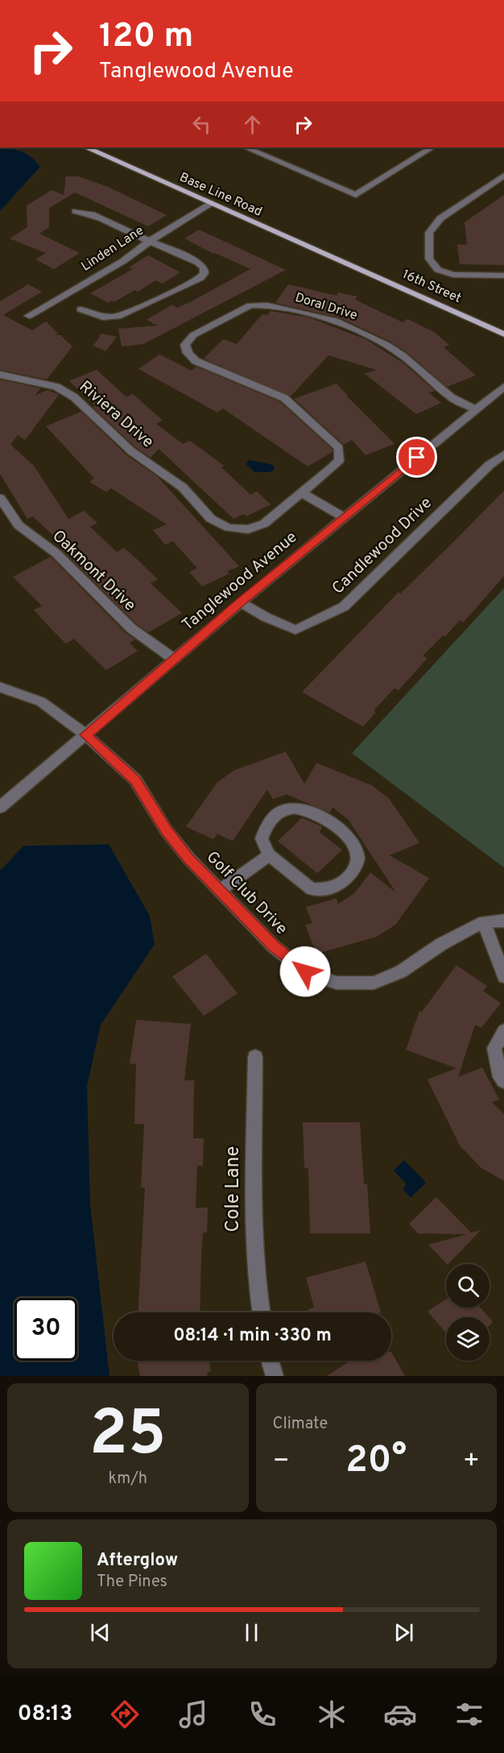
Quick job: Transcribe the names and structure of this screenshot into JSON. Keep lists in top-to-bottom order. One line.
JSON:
{"streets":{"main road":["Base Line Road","16th Street"],"street":["Linden Lane","Doral Drive","Riviera Drive","Candlewood Drive","Oakmont Drive","Tanglewood Avenue","Golf Club Drive","Cole Lane"]},"crossings":[["Base Line Road","Linden Lane"],["Base Line Road","16th Street"],["Doral Drive","Riviera Drive"],["Doral Drive","Tanglewood Avenue"],["Candlewood Drive","Tanglewood Avenue"],["Oakmont Drive","Tanglewood Avenue"],["Tanglewood Avenue","Golf Club Drive"]],"page":{"turn":["120 m","Tanglewood Avenue"],"limit":"30","trip":"08:14 · 1 min · 330 m","tile":[["25","km/h"],"Climate"],"heat":["−","20°","+"],"song":["Afterglow","The Pines"],"tabs":"08:13"}}
